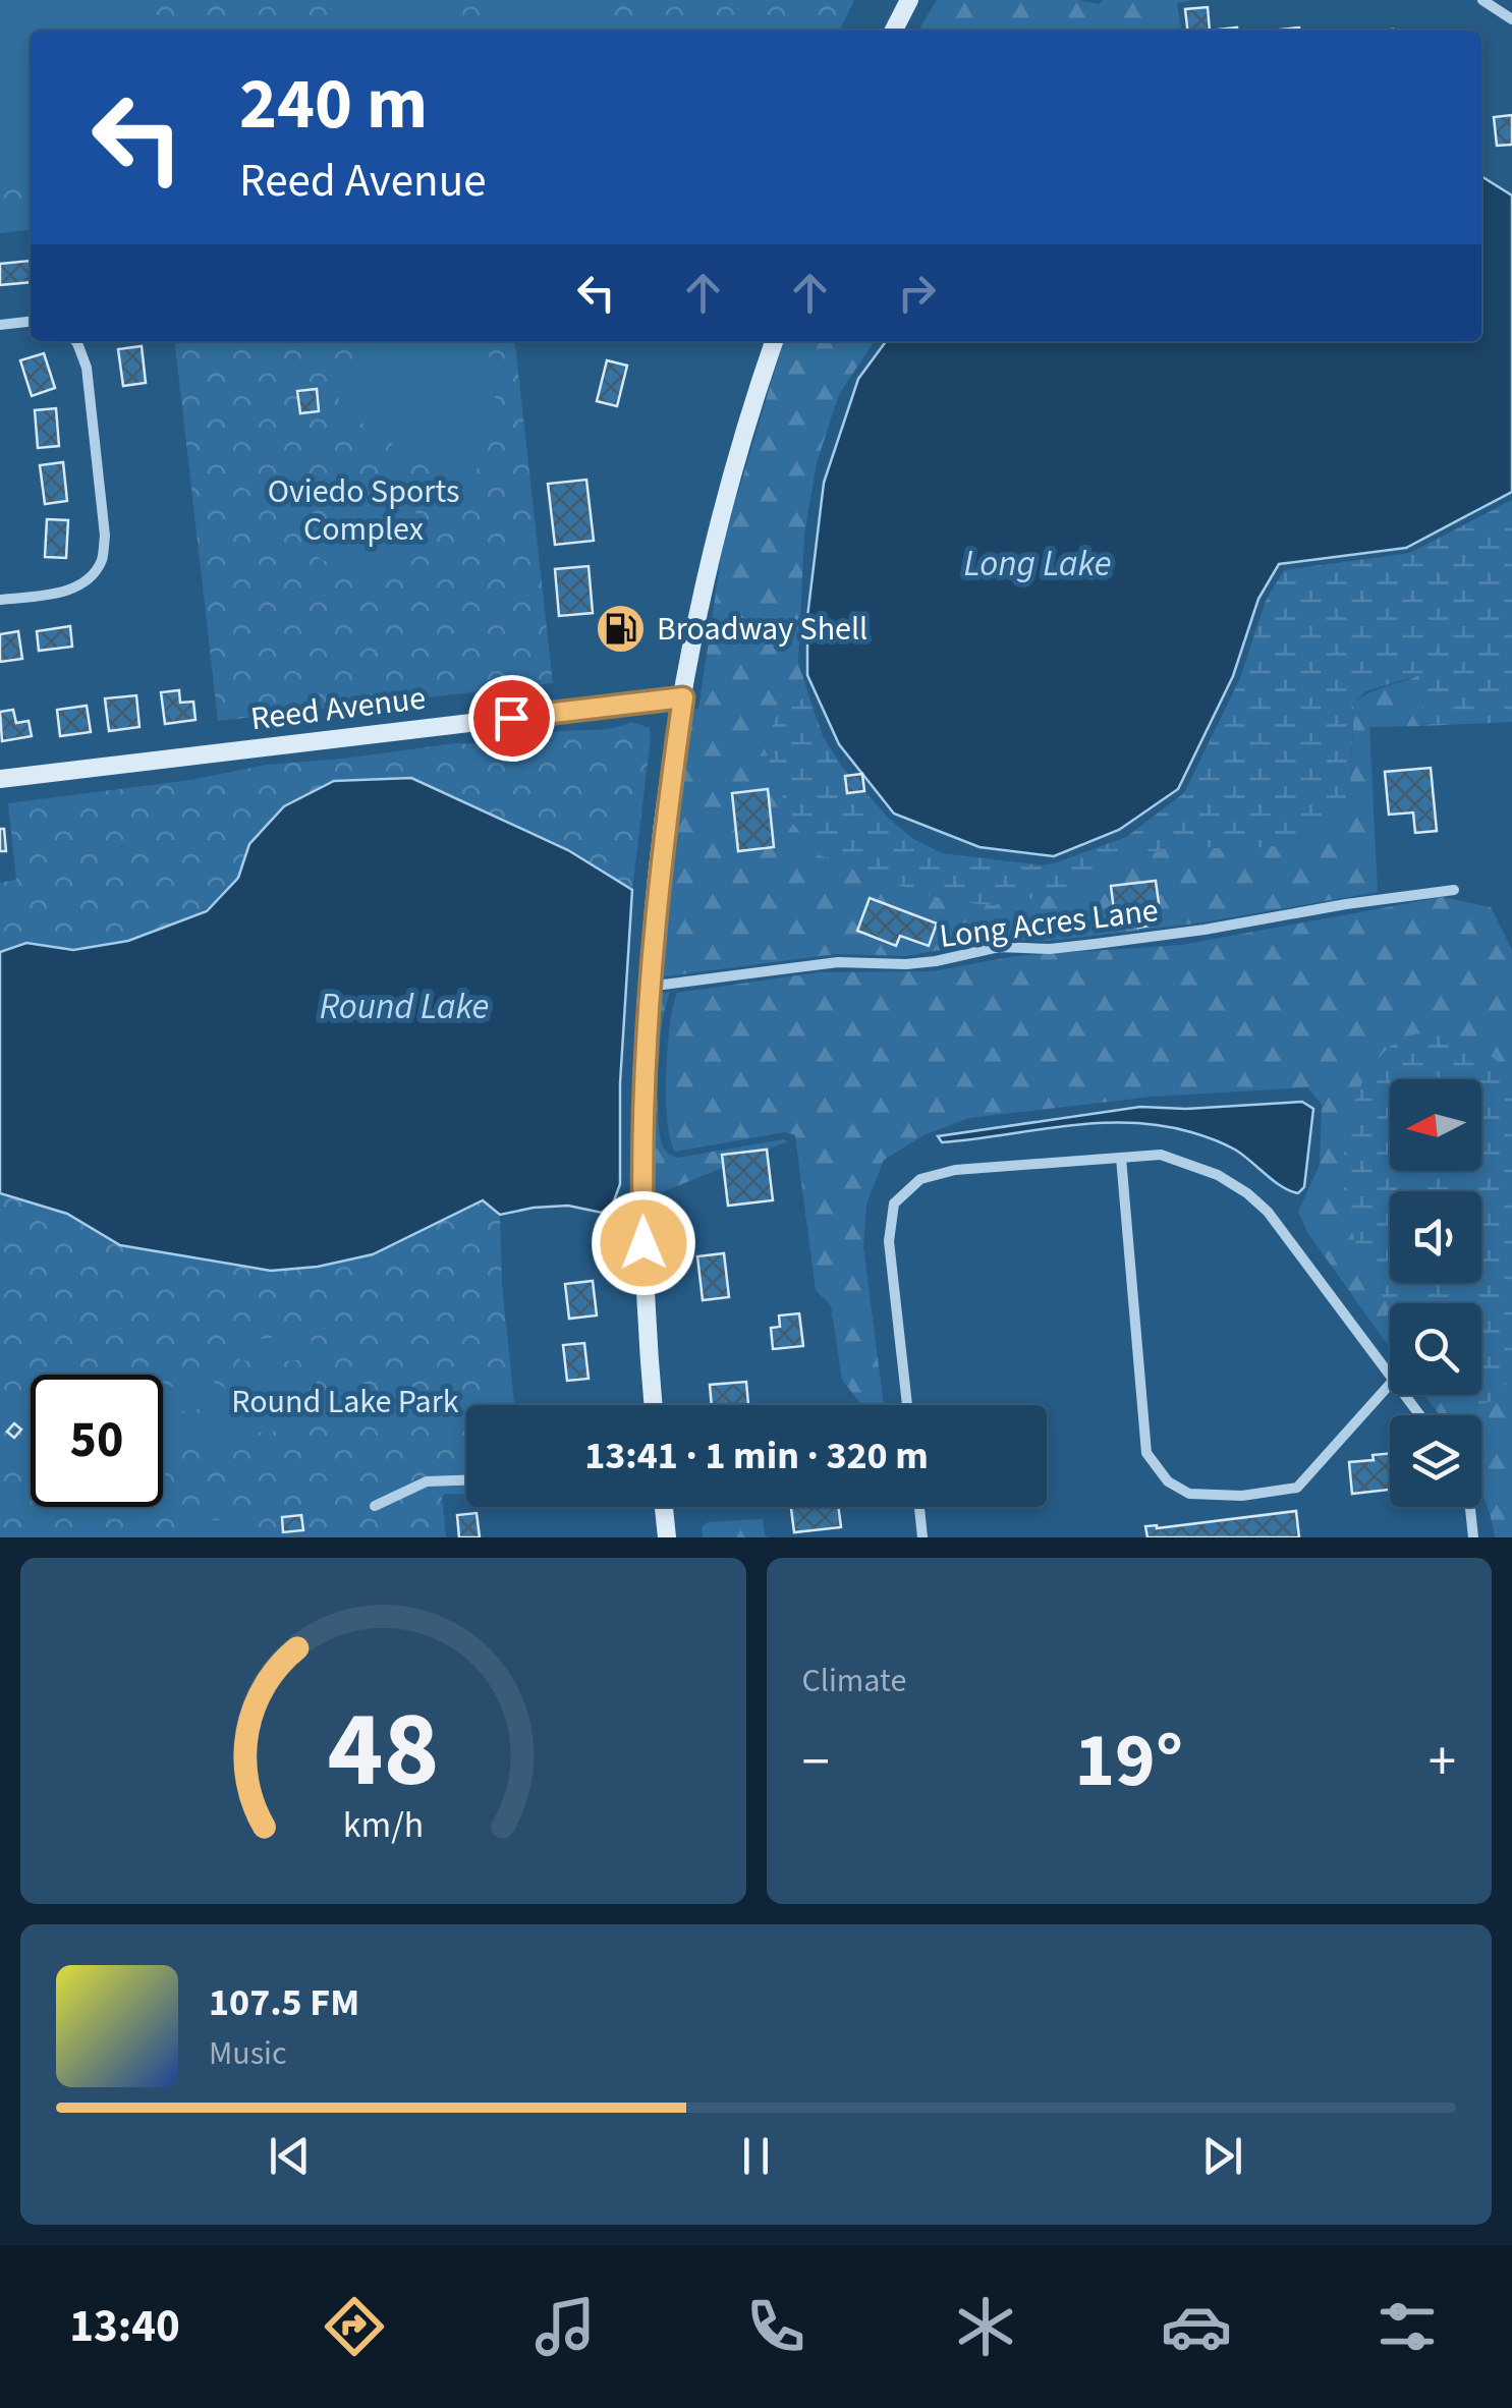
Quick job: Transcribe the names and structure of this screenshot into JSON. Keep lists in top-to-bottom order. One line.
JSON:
{"streets":{"main road":["Reed Avenue"],"street":["Long Acres Lane"]},"water":["Long Lake","Round Lake"],"parks":["Oviedo Sports Complex","Round Lake Park"],"places":{"fuel station":["Broadway Shell"]},"north":"left","page":{"turn":["240 m","Reed Avenue"],"limit":"50","trip":"13:41 · 1 min · 320 m","tile":"Climate","heat":["−","19°","+"],"song":["107.5 FM","Music"],"tabs":"13:40","gauge":["48","km/h"]}}
